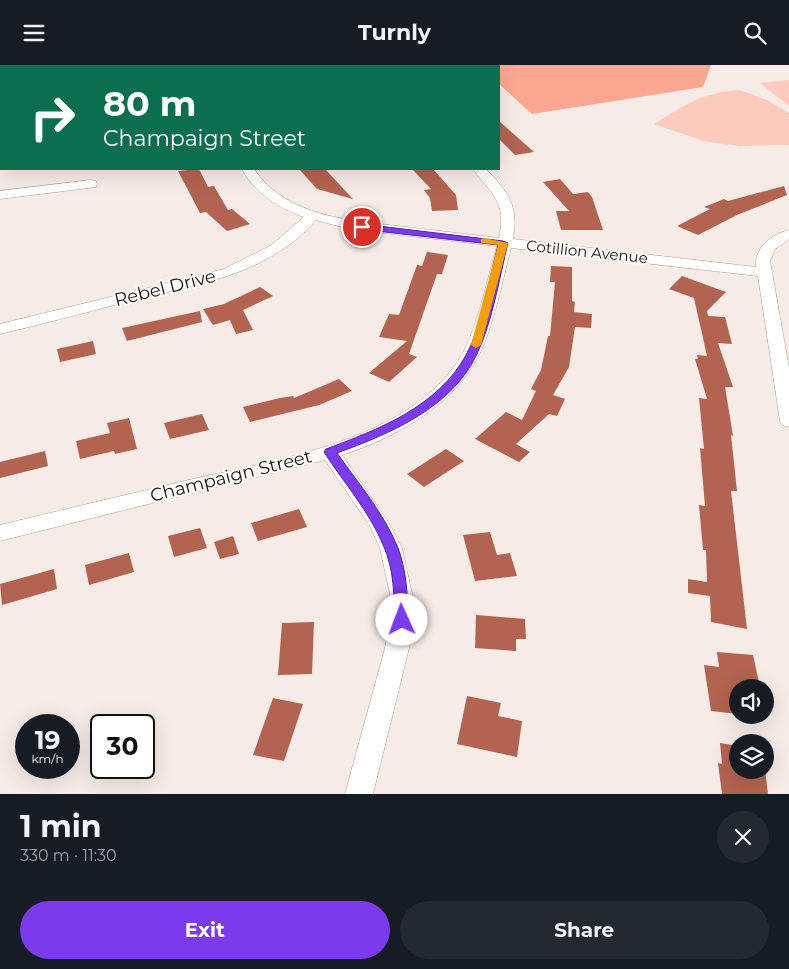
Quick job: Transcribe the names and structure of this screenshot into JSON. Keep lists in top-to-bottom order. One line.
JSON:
{"streets":{"street":["Cotillion Avenue","Rebel Drive","Champaign Street"]},"crossings":[["Cotillion Avenue","Rebel Drive"],["Cotillion Avenue","Champaign Street"]],"page":{"header":"Turnly","turn":["80 m","Champaign Street"],"speed":"19 km/h","limit":"30","heading":["1 min","330 m · 11:30"],"buttons":["Exit","Share"]}}
